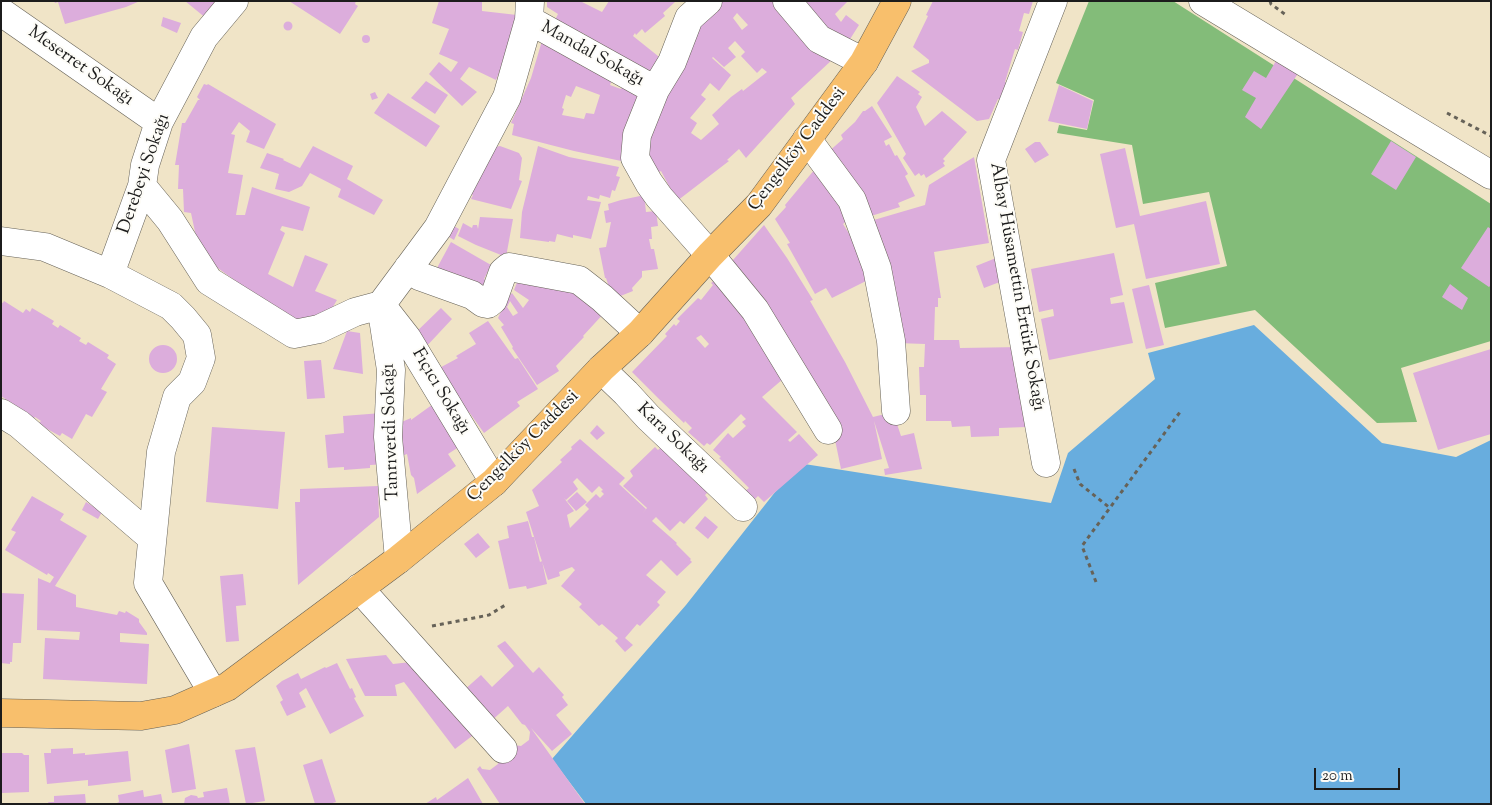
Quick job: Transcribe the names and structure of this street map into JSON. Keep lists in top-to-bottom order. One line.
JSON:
{"streets":{"main road":["Çengelköy Caddesi"],"street":["Mandal Sokağı","Meserret Sokağı","Derebeyi Sokağı","Albay Hüsamettin Ertürk Sokağı","Fıçıcı Sokağı","Tanrıverdi Sokağı","Kara Sokağı"]},"crossings":[["Meserret Sokağı","Derebeyi Sokağı"],["Çengelköy Caddesi","Fıçıcı Sokağı"],["Çengelköy Caddesi","Tanrıverdi Sokağı"],["Çengelköy Caddesi","Kara Sokağı"],["Fıçıcı Sokağı","Tanrıverdi Sokağı"]],"scale_bar":"20 m"}
